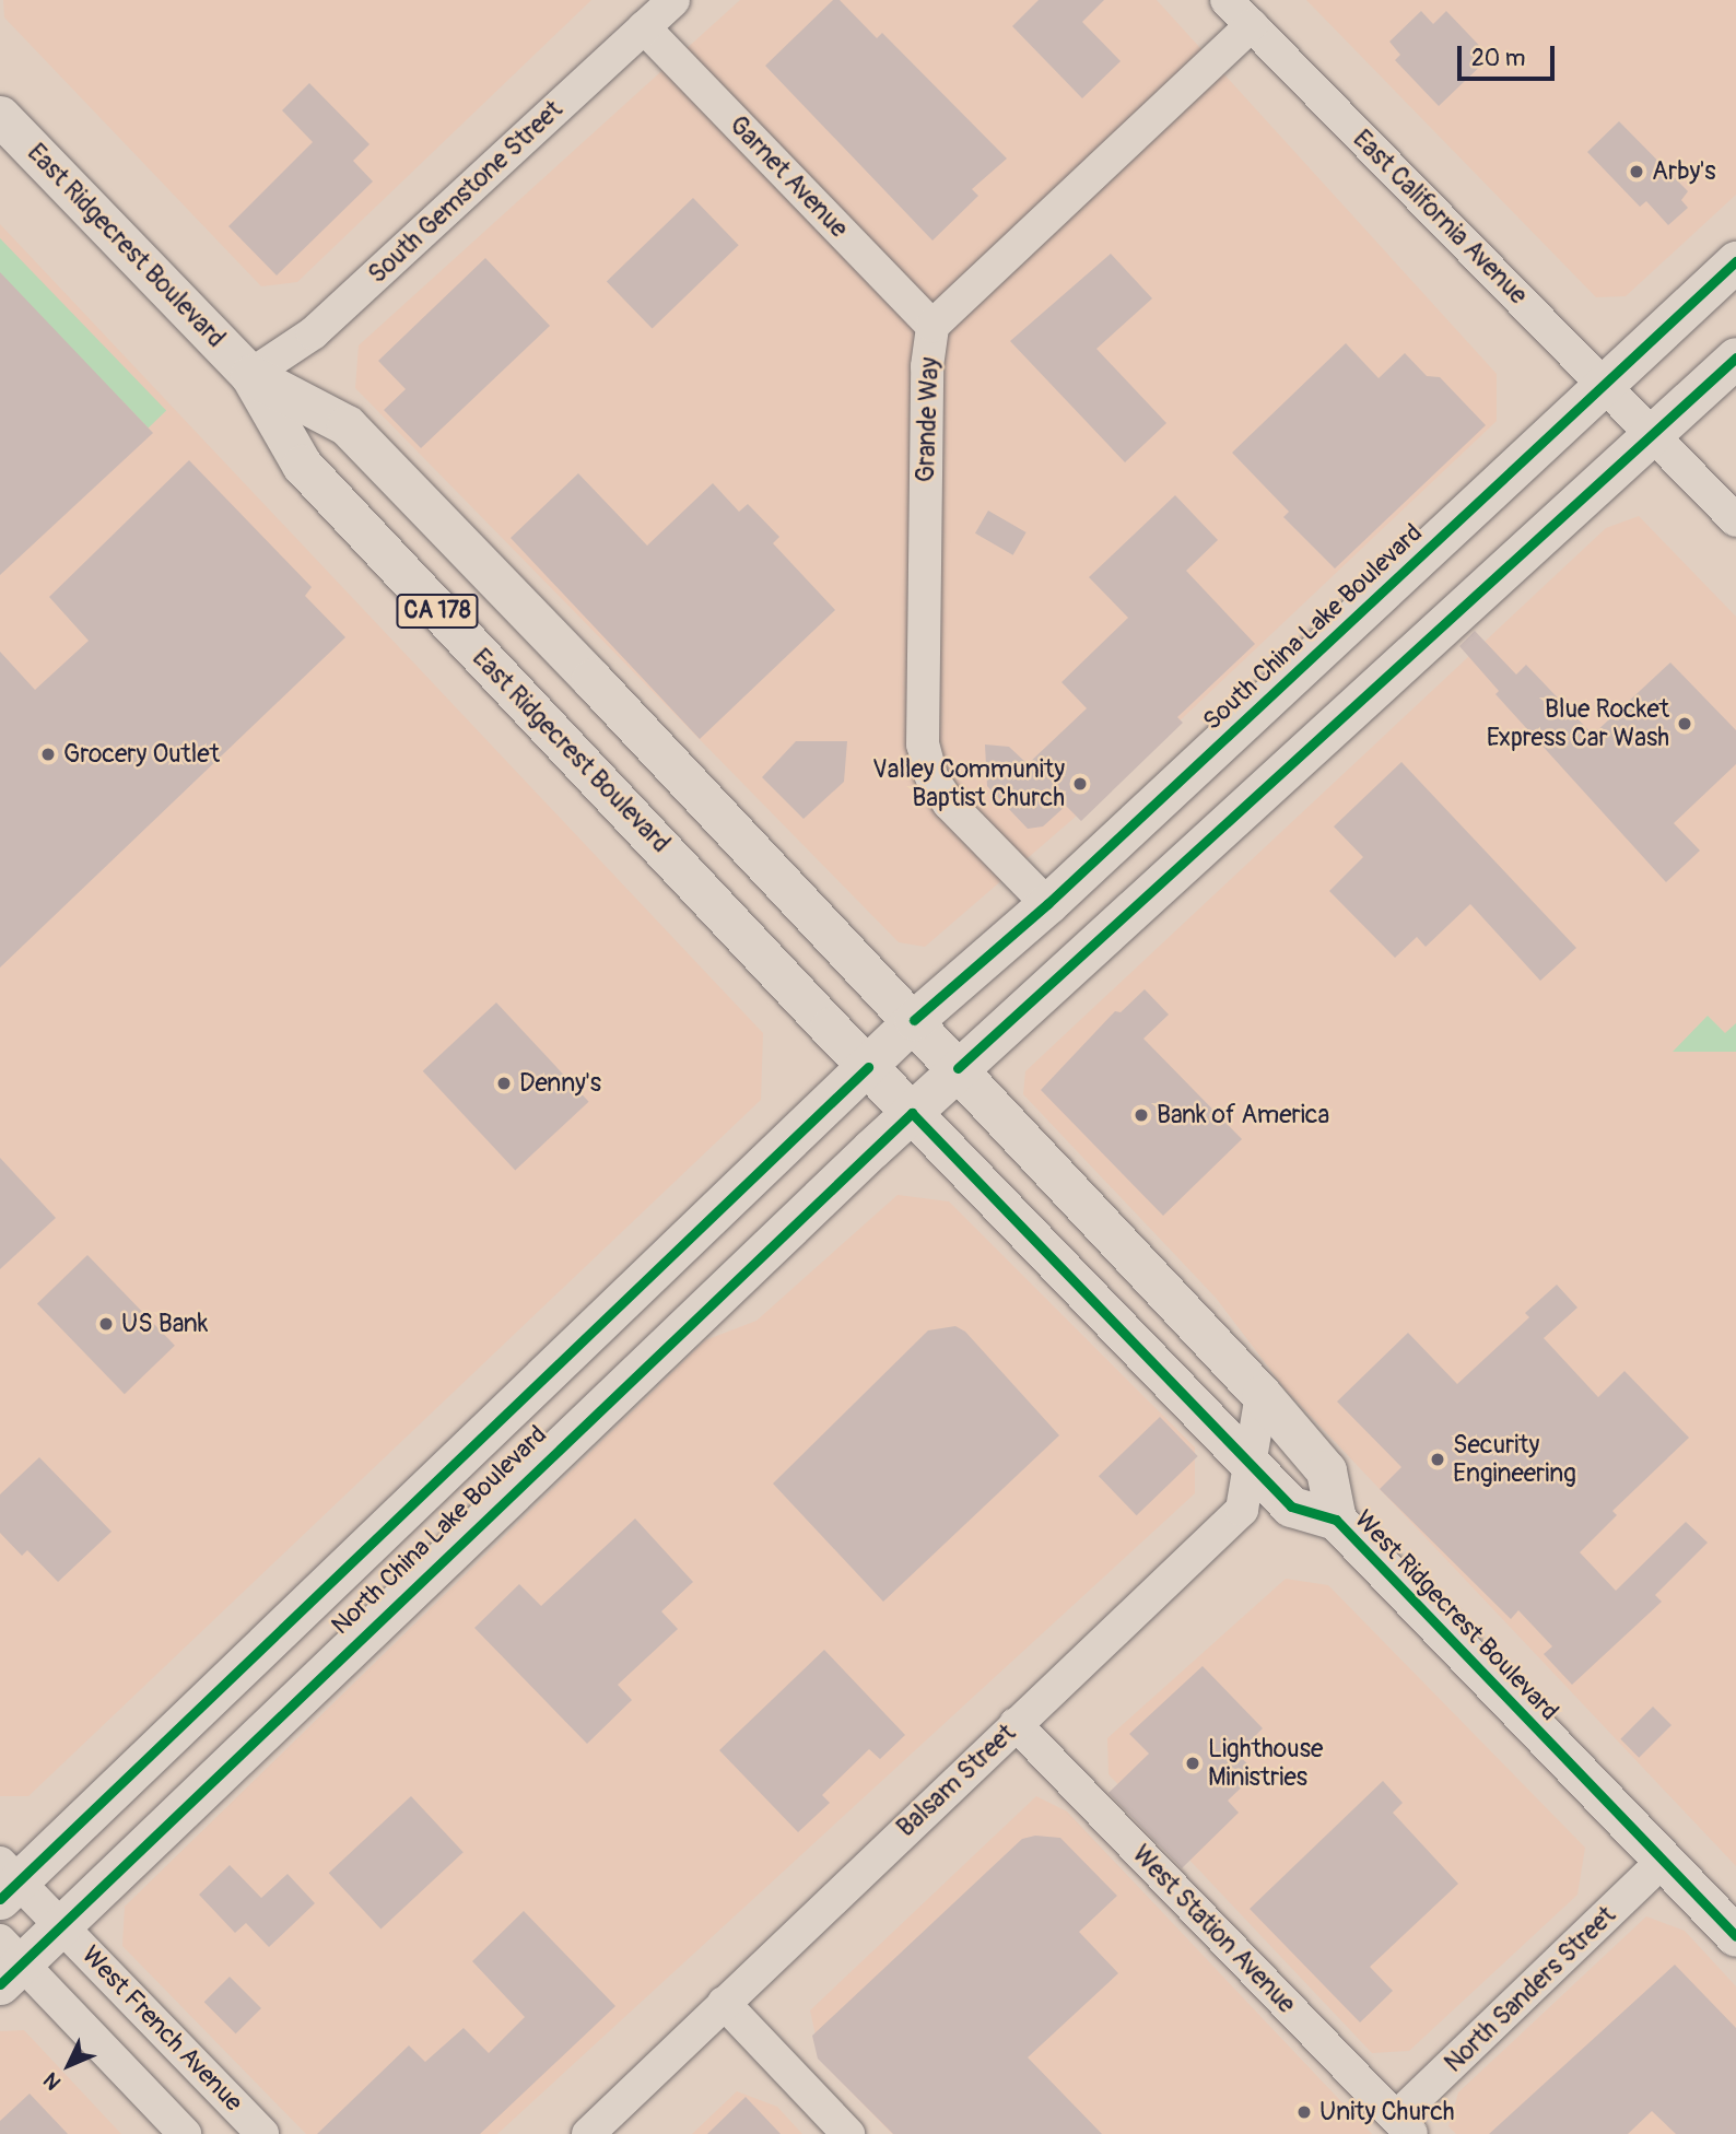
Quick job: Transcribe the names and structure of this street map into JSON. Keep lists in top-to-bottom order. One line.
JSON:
{"streets":{"main road":["East Ridgecrest Boulevard","CA 178","South China Lake Boulevard","North China Lake Boulevard","West Ridgecrest Boulevard"],"street":["Garnet Avenue","South Gemstone Street","East California Avenue","Grande Way","Balsam Street","West Station Avenue","North Sanders Street","West French Avenue"]},"crossings":[["Garnet Avenue","South Gemstone Street"],["Garnet Avenue","Grande Way"],["South Gemstone Street","East Ridgecrest Boulevard"],["East California Avenue","Grande Way"],["East California Avenue","South China Lake Boulevard"],["East Ridgecrest Boulevard","South China Lake Boulevard"],["East Ridgecrest Boulevard","North China Lake Boulevard"],["East Ridgecrest Boulevard","West Ridgecrest Boulevard"],["Grande Way","South China Lake Boulevard"],["South China Lake Boulevard","North China Lake Boulevard"],["South China Lake Boulevard","West Ridgecrest Boulevard"],["North China Lake Boulevard","West Ridgecrest Boulevard"],["North China Lake Boulevard","West French Avenue"],["West Ridgecrest Boulevard","Balsam Street"],["West Ridgecrest Boulevard","North Sanders Street"],["Balsam Street","West Station Avenue"],["West Station Avenue","North Sanders Street"]],"places":["Arby's","Blue Rocket Express Car Wash","Grocery Outlet","Valley Community Baptist Church","Denny's","Bank of America","US Bank","Security Engineering","Lighthouse Ministries","Unity Church"],"scale_bar":"20 m","north":"bottom left"}
